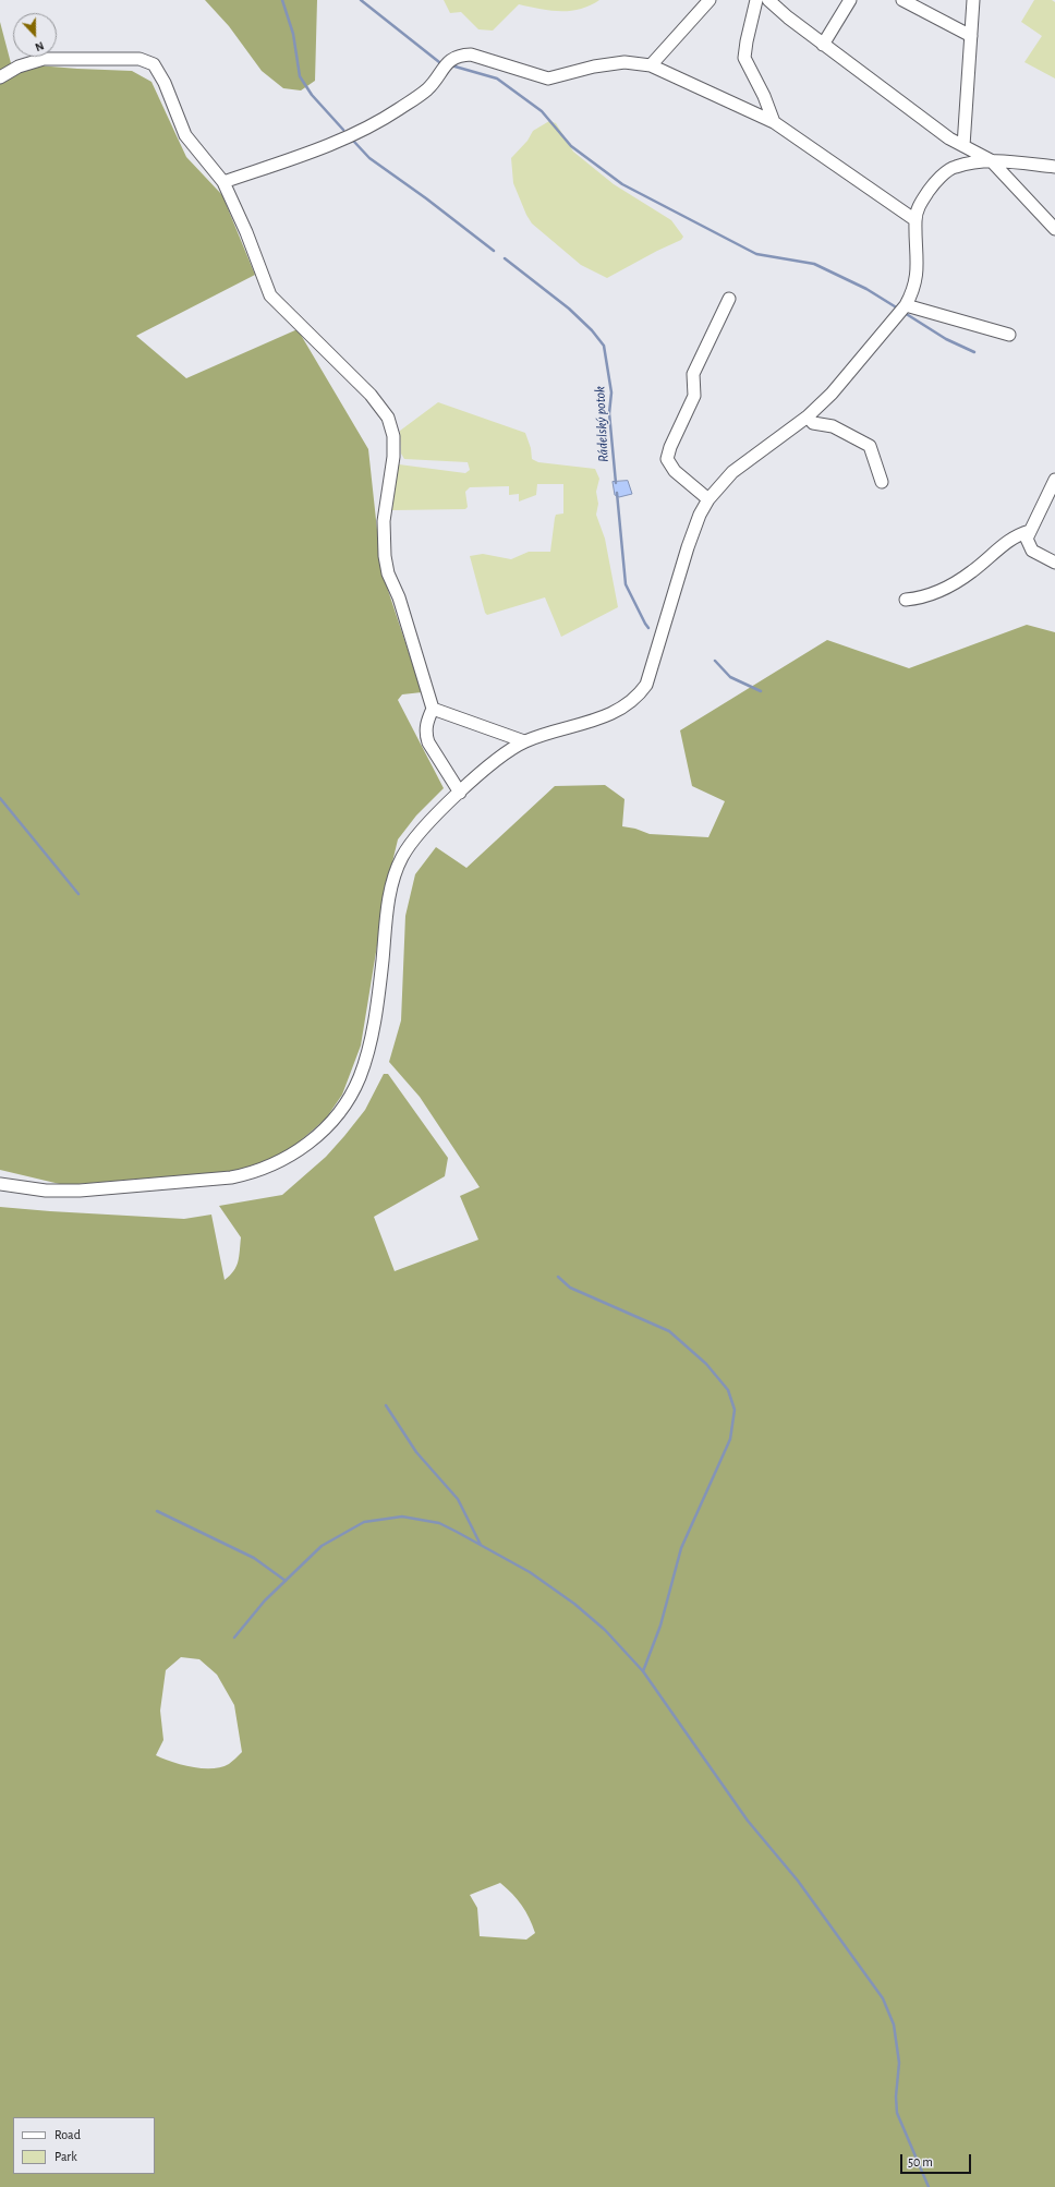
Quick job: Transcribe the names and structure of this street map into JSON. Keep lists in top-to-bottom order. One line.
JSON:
{"water":["Rádelský potok"],"legend":["Road","Park"],"scale_bar":"50 m","north":"bottom"}
